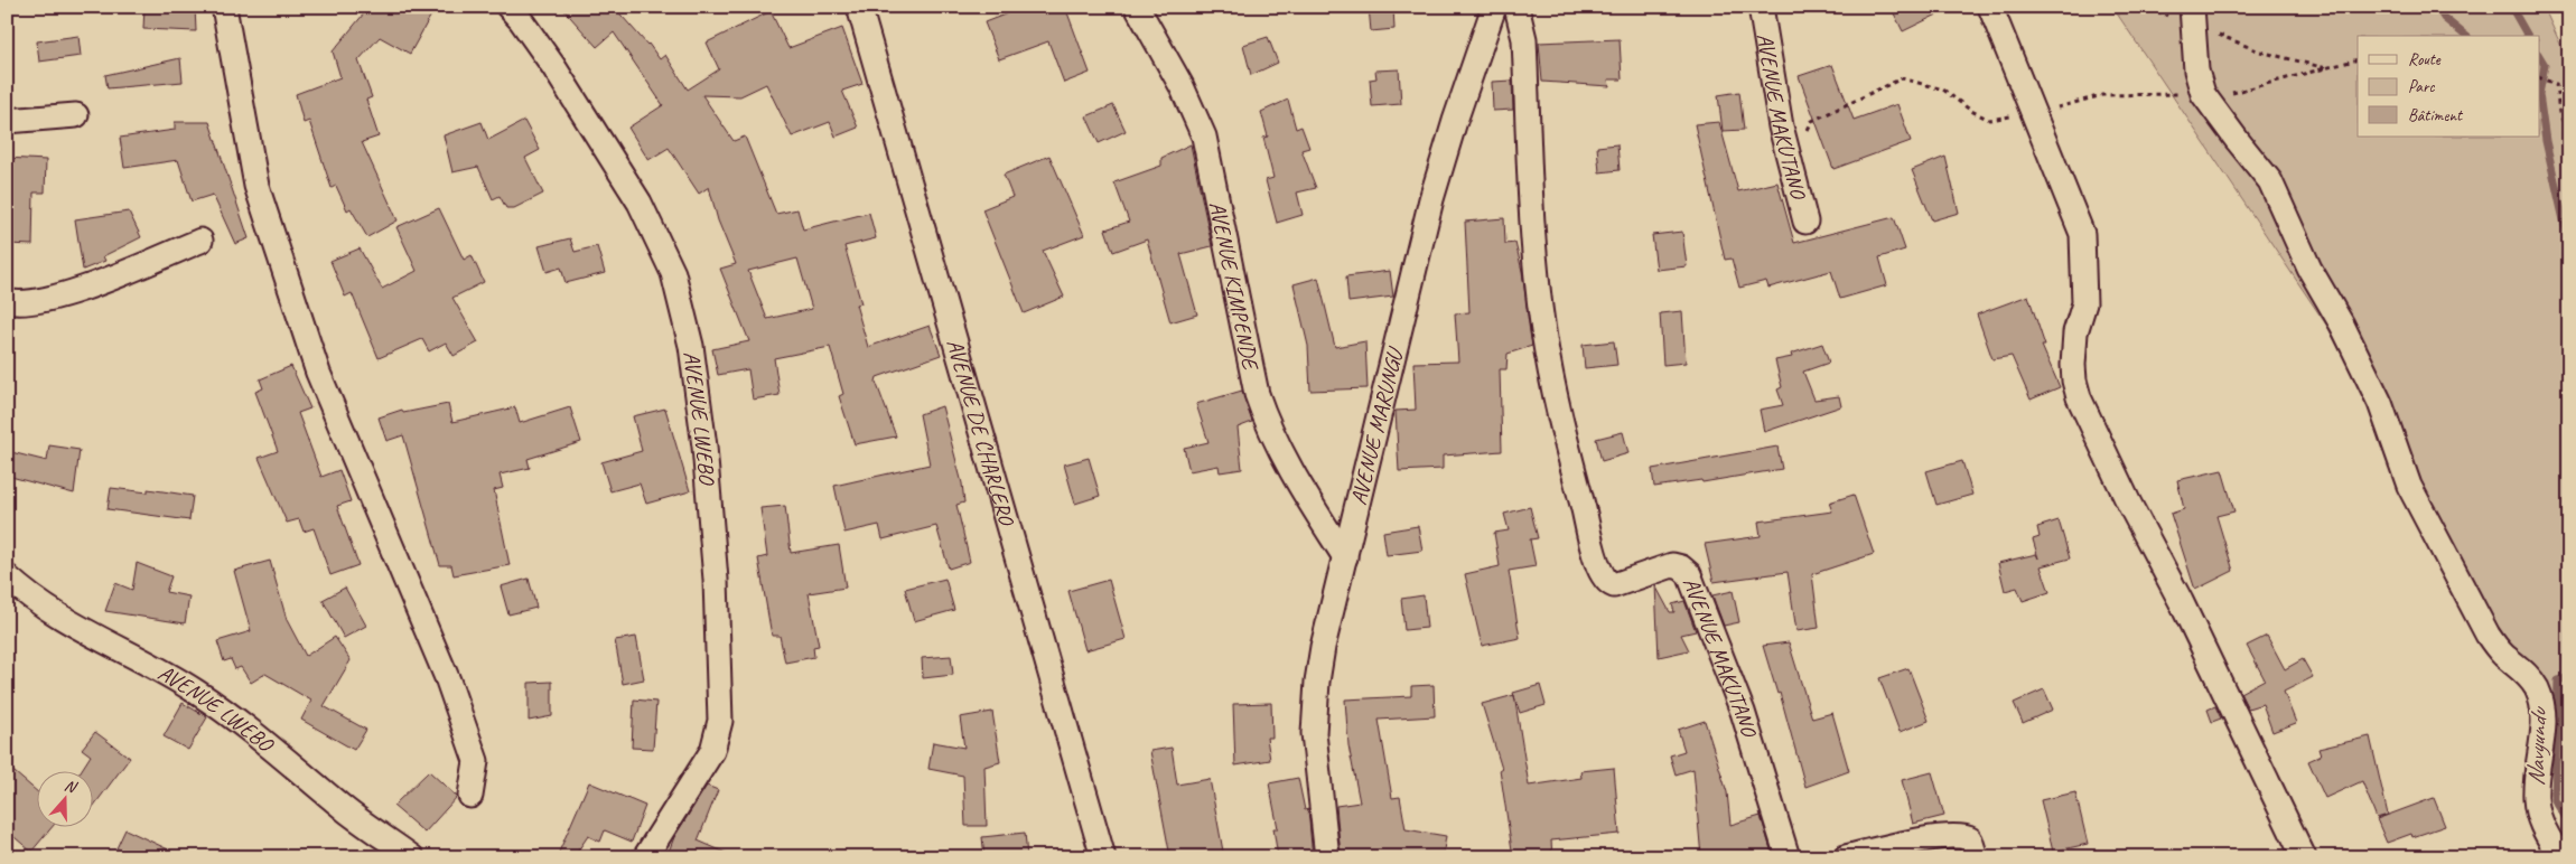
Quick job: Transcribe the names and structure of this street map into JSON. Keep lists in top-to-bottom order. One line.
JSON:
{"streets":{"street":["AVENUE MAKUTANO","AVENUE KIMPENDE","AVENUE LWEBO","AVENUE MARUNGU","AVENUE DE CHARLERO"]},"crossings":[["AVENUE KIMPENDE","AVENUE MARUNGU"]],"water":["Navyundu"],"legend":["Route","Parc","Bâtiment"],"north":"top"}
